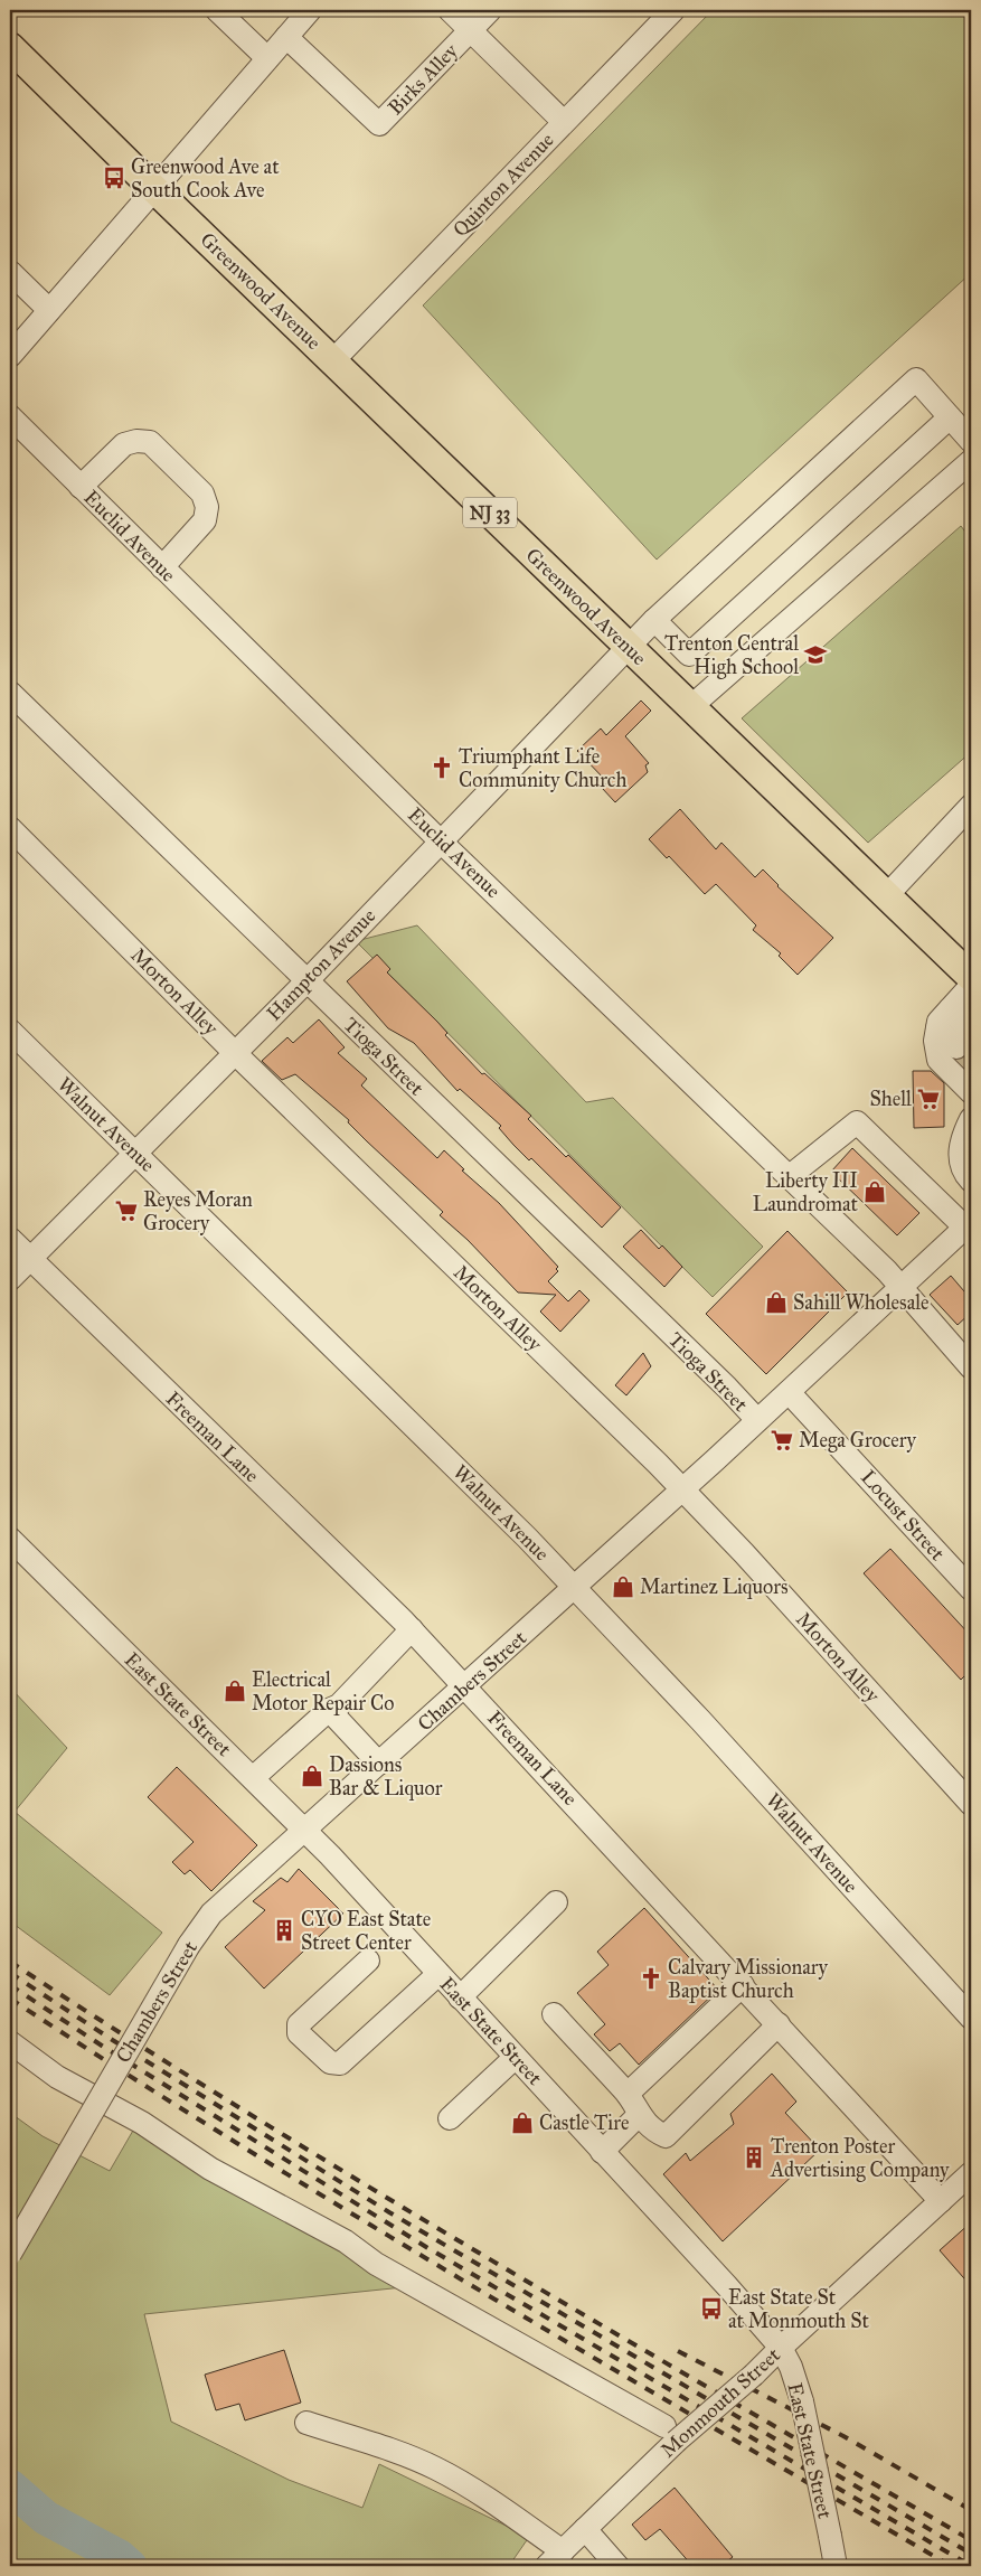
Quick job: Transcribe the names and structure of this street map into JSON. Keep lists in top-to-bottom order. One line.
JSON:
{"streets":{"main road":["Greenwood Avenue","NJ 33"],"street":["Birks Alley","Quinton Avenue","Euclid Avenue","Hampton Avenue","Morton Alley","Tioga Street","Walnut Avenue","Freeman Lane","Locust Street","Chambers Street","East State Street","Monmouth Street"]},"crossings":[["Quinton Avenue","Greenwood Avenue"],["Greenwood Avenue","Hampton Avenue"],["Euclid Avenue","Hampton Avenue"],["Euclid Avenue","Chambers Street"],["Hampton Avenue","Morton Alley"],["Hampton Avenue","Tioga Street"],["Hampton Avenue","Walnut Avenue"],["Hampton Avenue","Freeman Lane"],["Morton Alley","Chambers Street"],["Tioga Street","Chambers Street"],["Walnut Avenue","Chambers Street"],["Freeman Lane","Chambers Street"],["Freeman Lane","Monmouth Street"],["Locust Street","Chambers Street"],["Chambers Street","East State Street"],["East State Street","Monmouth Street"]],"places":{"bus stop":["Greenwood Ave at South Cook Ave","East State St at Monmouth St"],"school or university":["Trenton Central High School"],"church":["Triumphant Life Community Church","Calvary Missionary Baptist Church"],"supermarket":["Shell","Reyes Moran Grocery","Mega Grocery"],"shop":["Liberty III Laundromat","Sahill Wholesale","Martinez Liquors","Electrical Motor Repair Co","Dassions Bar & Liquor","Castle Tire"],"building":["CYO East State Street Center","Trenton Poster Advertising Company"]}}
